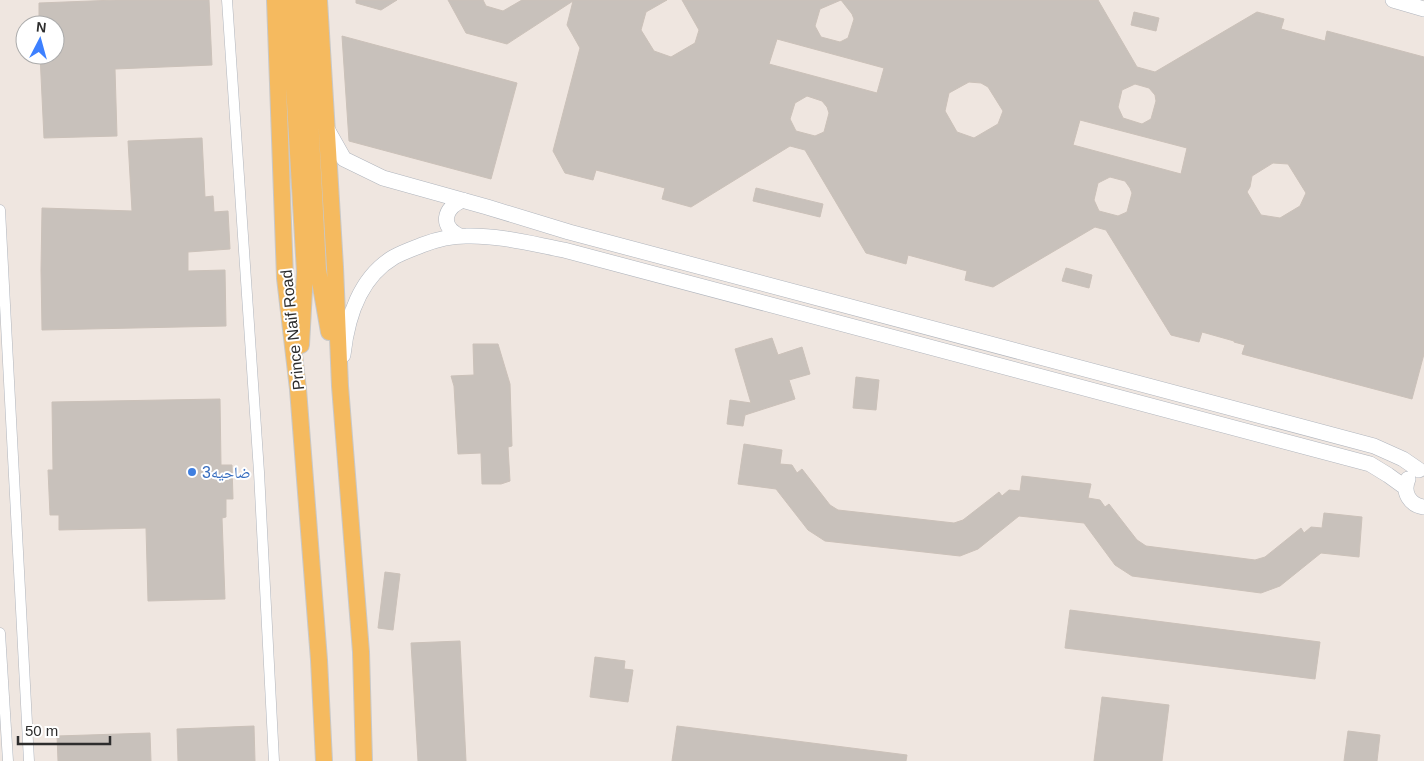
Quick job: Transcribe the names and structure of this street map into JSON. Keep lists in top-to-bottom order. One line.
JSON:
{"streets":{"main road":["Prince Naif Road"]},"places":["ضاحيه3"],"scale_bar":"50 m","north":"top"}
